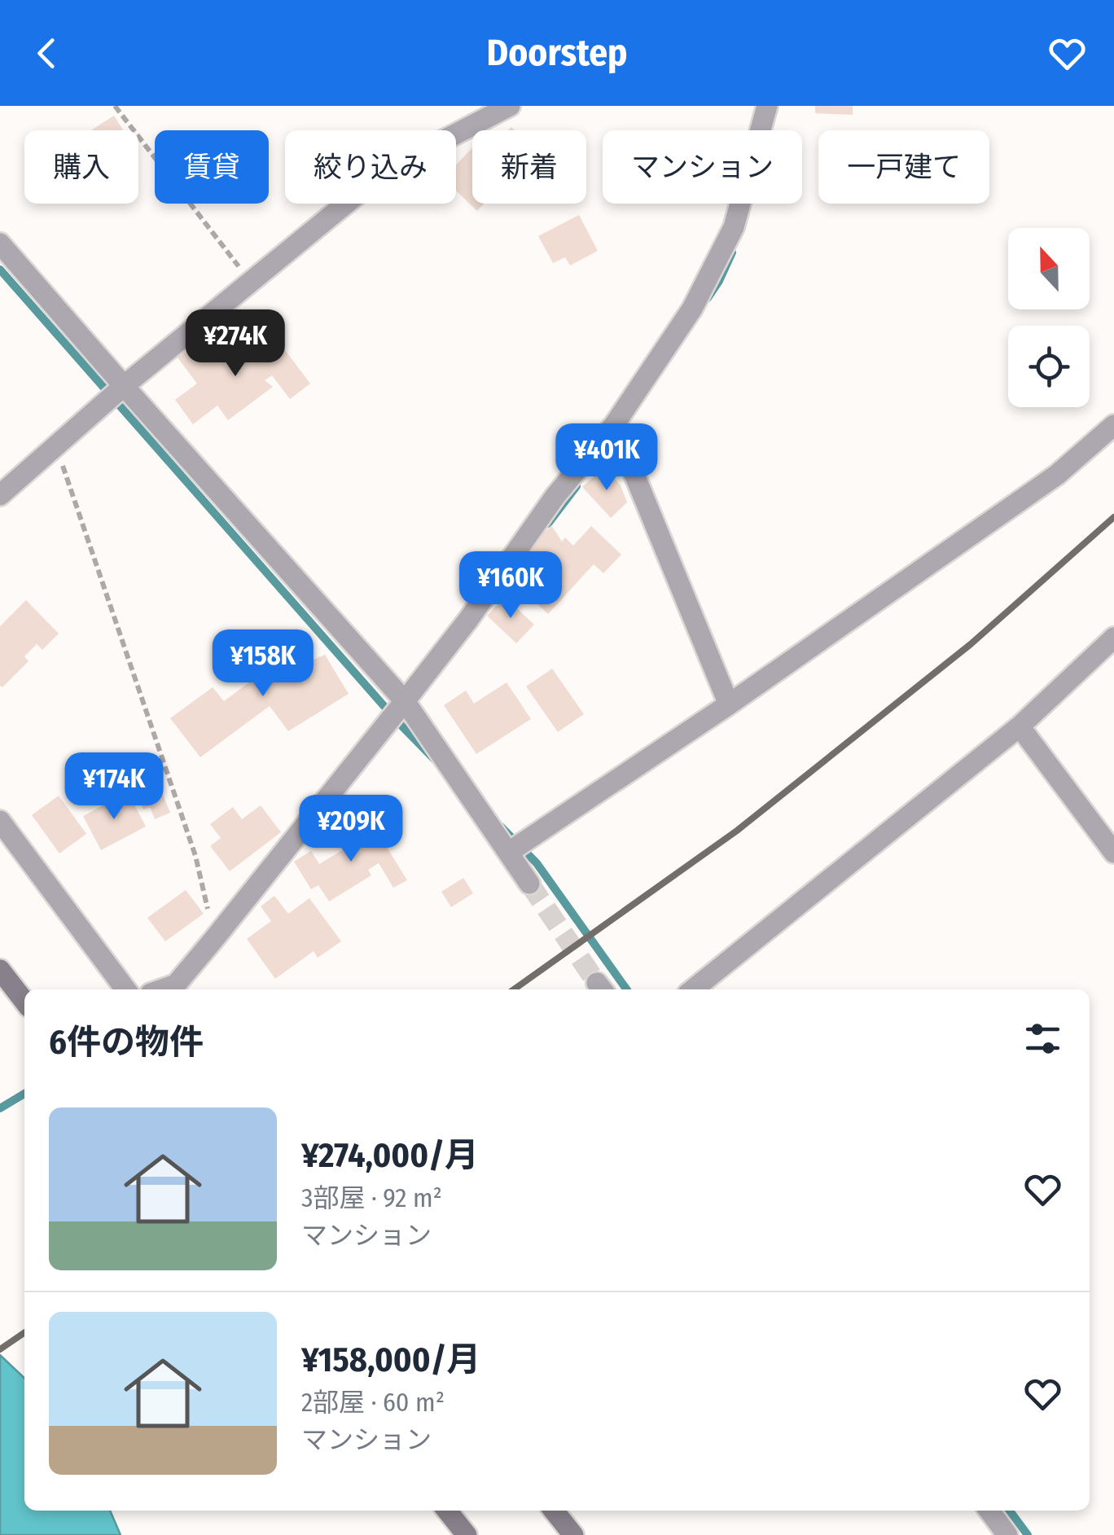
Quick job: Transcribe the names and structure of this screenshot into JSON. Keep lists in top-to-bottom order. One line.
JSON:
{"north":"top","page":{"header":"Doorstep","chip":["購入","賃貸","絞り込み","新着","マンション","一戸建て"],"price":["¥274K","¥401K","¥160K","¥158K","¥174K","¥209K"],"heading":"6件の物件","list":[{"name":"¥274,000/月","note":"3部屋 · 92 m² · マンション"},{"name":"¥158,000/月","note":"2部屋 · 60 m² · マンション"}]}}
